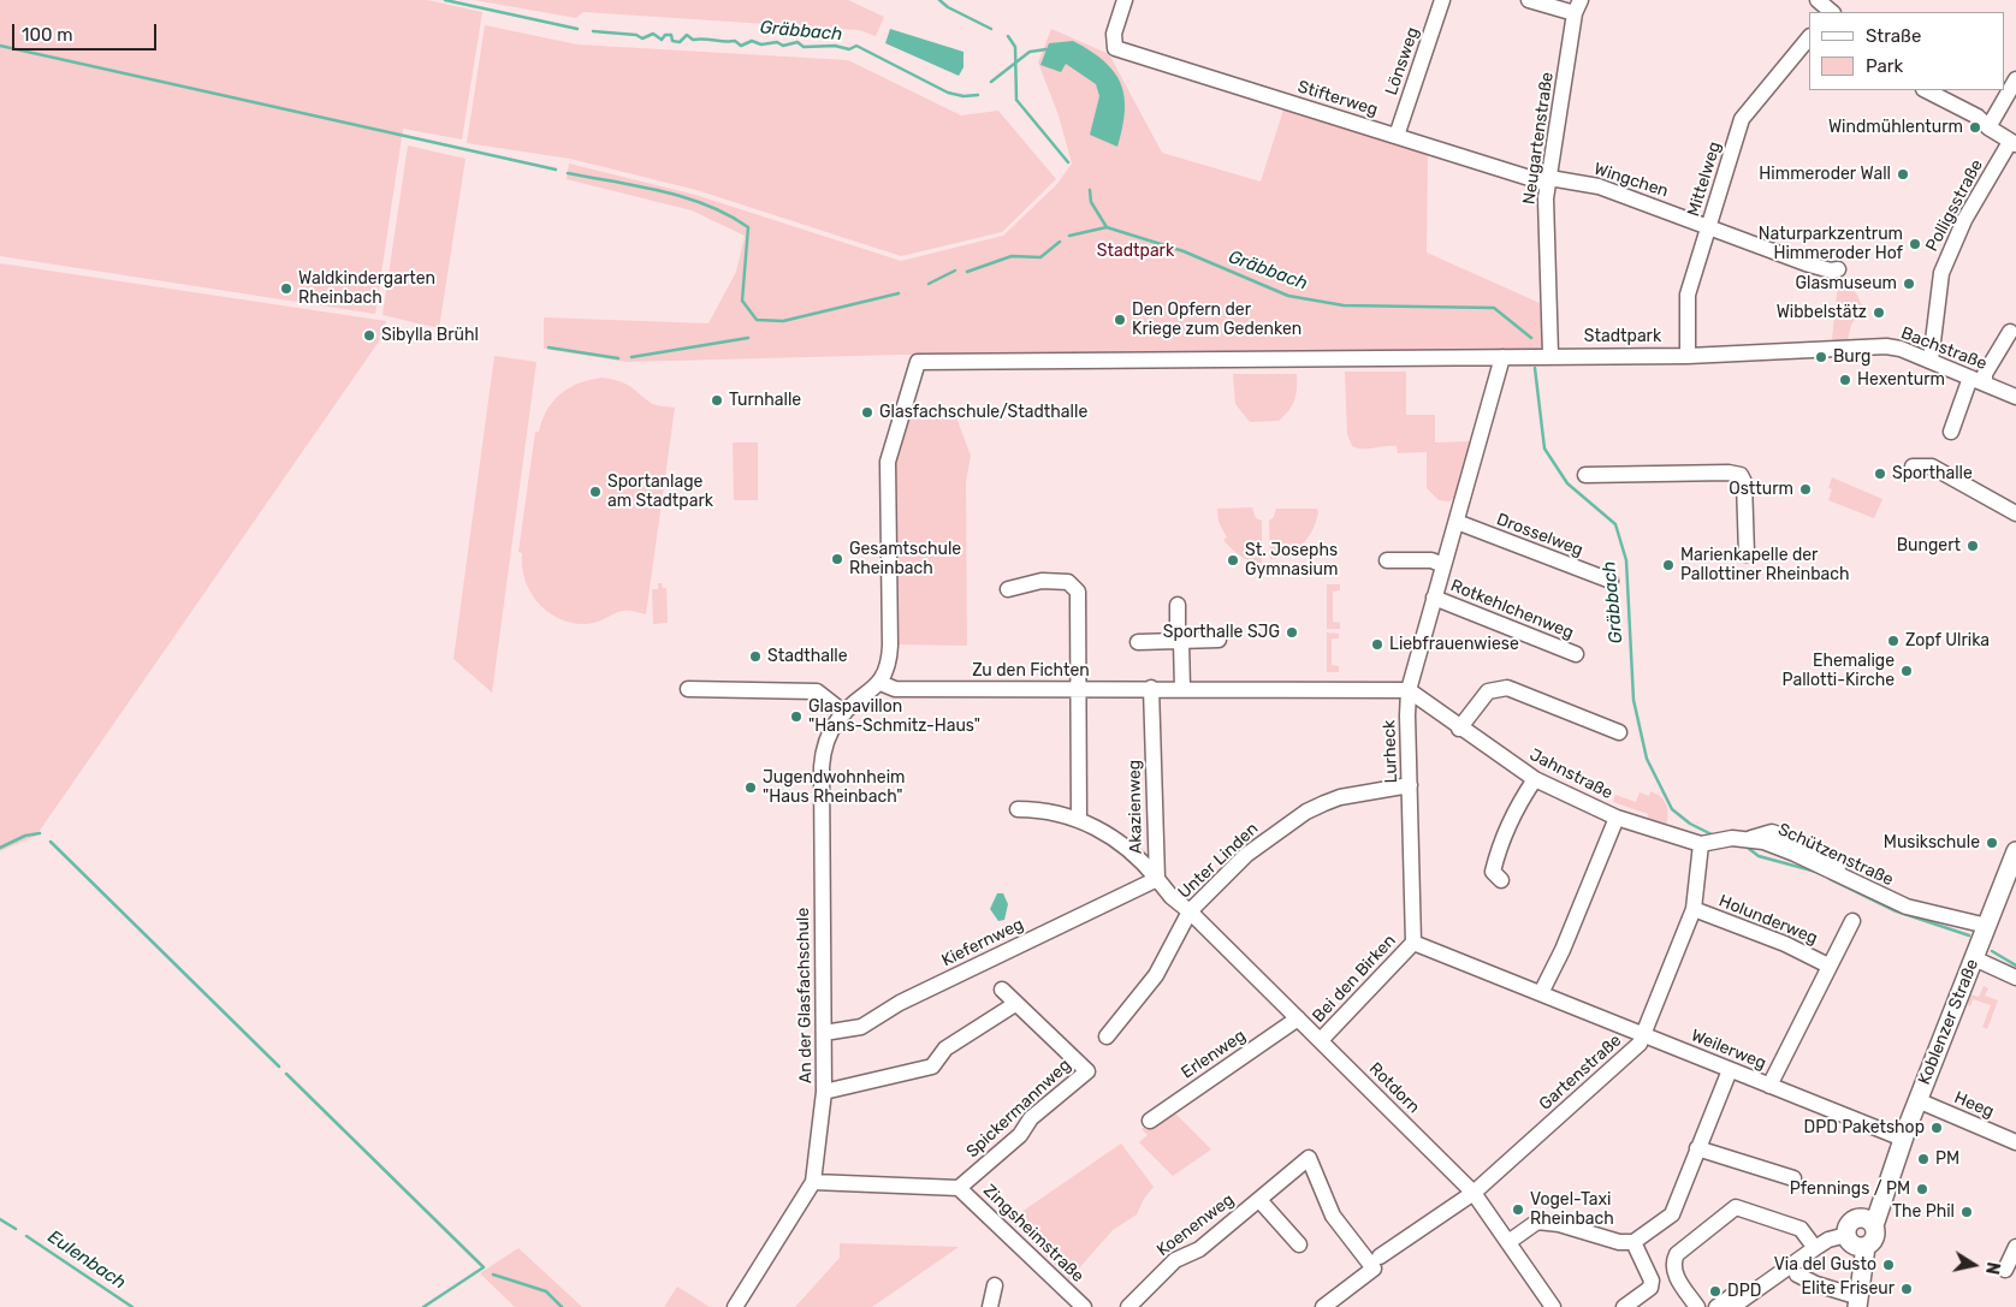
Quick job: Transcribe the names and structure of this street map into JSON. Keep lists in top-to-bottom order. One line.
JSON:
{"streets":{"main road":["Koblenzer Straße"],"street":["Lönsweg","Stifterweg","Neugartenstraße","Mittelweg","Wingchen","Polligsstraße","Stadtpark","Bachstraße","Drosselweg","Rotkehlchenweg","Zu den Fichten","Lurheck","Jahnstraße","Akazienweg","Schützenstraße","Unter Linden","Holunderweg","Kiefernweg","Bei den Birken","An der Glasfachschule","Weilerweg","Erlenweg","Gartenstraße","Rotdorn","Heeg","Spickermannweg","Koenenweg","Zingsheimstraße"]},"crossings":[["Lönsweg","Stifterweg"],["Stifterweg","Neugartenstraße"],["Stifterweg","Wingchen"],["Neugartenstraße","Wingchen"],["Neugartenstraße","Stadtpark"],["Mittelweg","Wingchen"],["Mittelweg","Stadtpark"],["Polligsstraße","Bachstraße"],["Stadtpark","Bachstraße"],["Stadtpark","Zu den Fichten"],["Stadtpark","Lurheck"],["Stadtpark","An der Glasfachschule"],["Drosselweg","Lurheck"],["Rotkehlchenweg","Lurheck"],["Zu den Fichten","Lurheck"],["Zu den Fichten","Jahnstraße"],["Zu den Fichten","Akazienweg"],["Zu den Fichten","An der Glasfachschule"],["Lurheck","Jahnstraße"],["Lurheck","Unter Linden"],["Lurheck","Bei den Birken"],["Lurheck","Weilerweg"],["Jahnstraße","Schützenstraße"],["Jahnstraße","Gartenstraße"],["Akazienweg","Kiefernweg"],["Schützenstraße","Koblenzer Straße"],["Schützenstraße","Gartenstraße"],["Unter Linden","Rotdorn"],["Holunderweg","Weilerweg"],["Holunderweg","Gartenstraße"],["Kiefernweg","An der Glasfachschule"],["Bei den Birken","Weilerweg"],["Bei den Birken","Rotdorn"],["An der Glasfachschule","Zingsheimstraße"],["Koblenzer Straße","Weilerweg"],["Koblenzer Straße","Heeg"],["Weilerweg","Gartenstraße"],["Erlenweg","Rotdorn"],["Gartenstraße","Rotdorn"],["Spickermannweg","Zingsheimstraße"]],"water":["Gräbbach","Eulenbach"],"parks":["Stadtpark"],"places":["Windmühlenturm","Himmeroder Wall","Naturparkzentrum Himmeroder Hof","Glasmuseum","Waldkindergarten Rheinbach","Wibbelstätz","Den Opfern der Kriege zum Gedenken","Sibylla Brühl","Burg","Hexenturm","Turnhalle","Glasfachschule/Stadthalle","Sporthalle","Ostturm","Sportanlage am Stadtpark","Bungert","Gesamtschule Rheinbach","St. Josephs Gymnasium","Marienkapelle der Pallottiner Rheinbach","Sporthalle SJG","Zopf Ulrika","Liebfrauenwiese","Stadthalle","Ehemalige Pallotti-Kirche","Glaspavillon \"Hans-Schmitz-Haus\"","Jugendwohnheim \"Haus Rheinbach\"","Musikschule","DPD Paketshop","PM","Pfennings / PM","Vogel-Taxi Rheinbach","The Phil","Via del Gusto","Elite Friseur","DPD"],"legend":["Straße","Park"],"scale_bar":"100 m","north":"right"}
